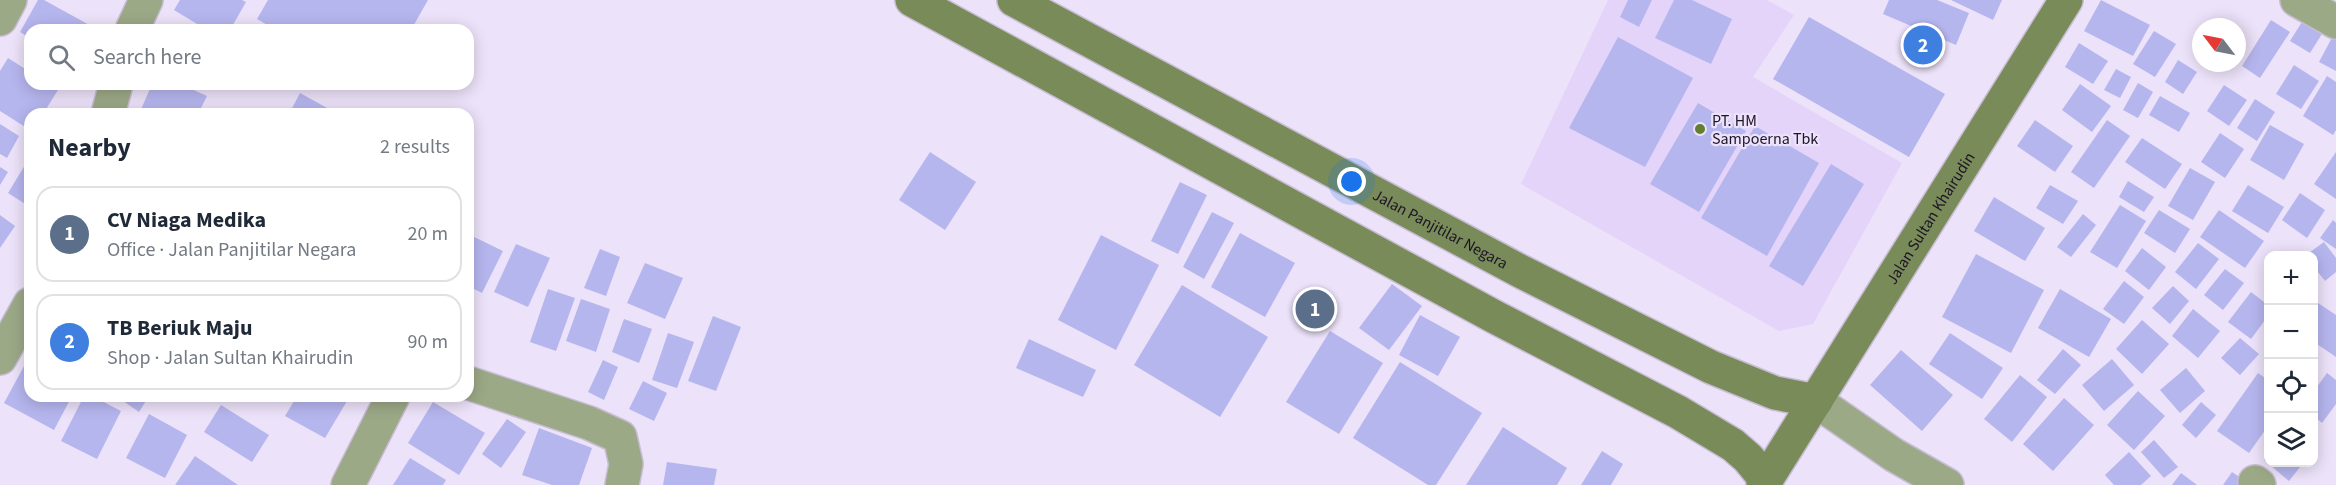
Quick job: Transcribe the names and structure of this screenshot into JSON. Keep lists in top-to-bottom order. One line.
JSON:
{"streets":{"main road":["Jalan Sultan Khairudin","Jalan Panjitilar Negara"]},"crossings":[["Jalan Sultan Khairudin","Jalan Panjitilar Negara"]],"places":["PT. HM Sampoerna Tbk"],"north":"top left","page":{"pins":["2","1"],"search":"Search here","heading":["Nearby","2 results"],"list":[{"mark":"1","name":"CV Niaga Medika","note":"Office · Jalan Panjitilar Negara","value":"20 m"},{"mark":"2","name":"TB Beriuk Maju","note":"Shop · Jalan Sultan Khairudin","value":"90 m"}],"map_buttons":["+","−"]}}
